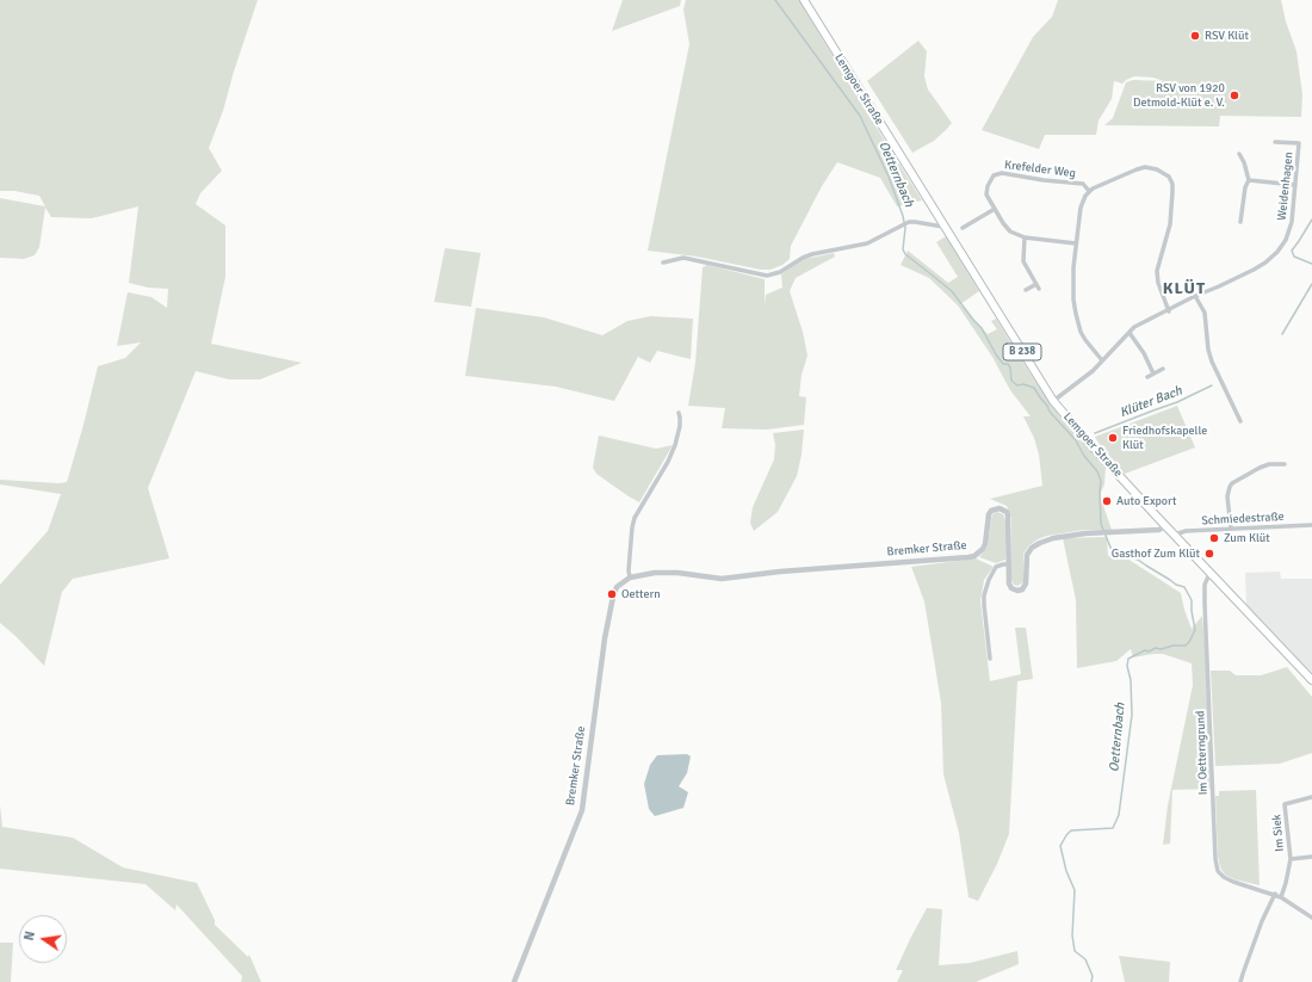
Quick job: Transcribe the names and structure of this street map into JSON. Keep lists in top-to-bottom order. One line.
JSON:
{"streets":{"main road":["Lemgoer Straße","B 238"],"street":["Krefelder Weg","Weidenhagen","Schmiedestraße","Bremker Straße","Im Oetterngrund","Im Siek"]},"crossings":[["Lemgoer Straße","Weidenhagen"],["Lemgoer Straße","Schmiedestraße"],["Lemgoer Straße","Bremker Straße"],["Lemgoer Straße","Im Oetterngrund"]],"districts":["KLÜT"],"water":["Oetternbach","Klüter Bach"],"places":["RSV Klüt","RSV von 1920 Detmold-Klüt e. V.","Friedhofskapelle Klüt","Auto Export","Zum Klüt","Gasthof Zum Klüt","Oettern"],"north":"left"}
